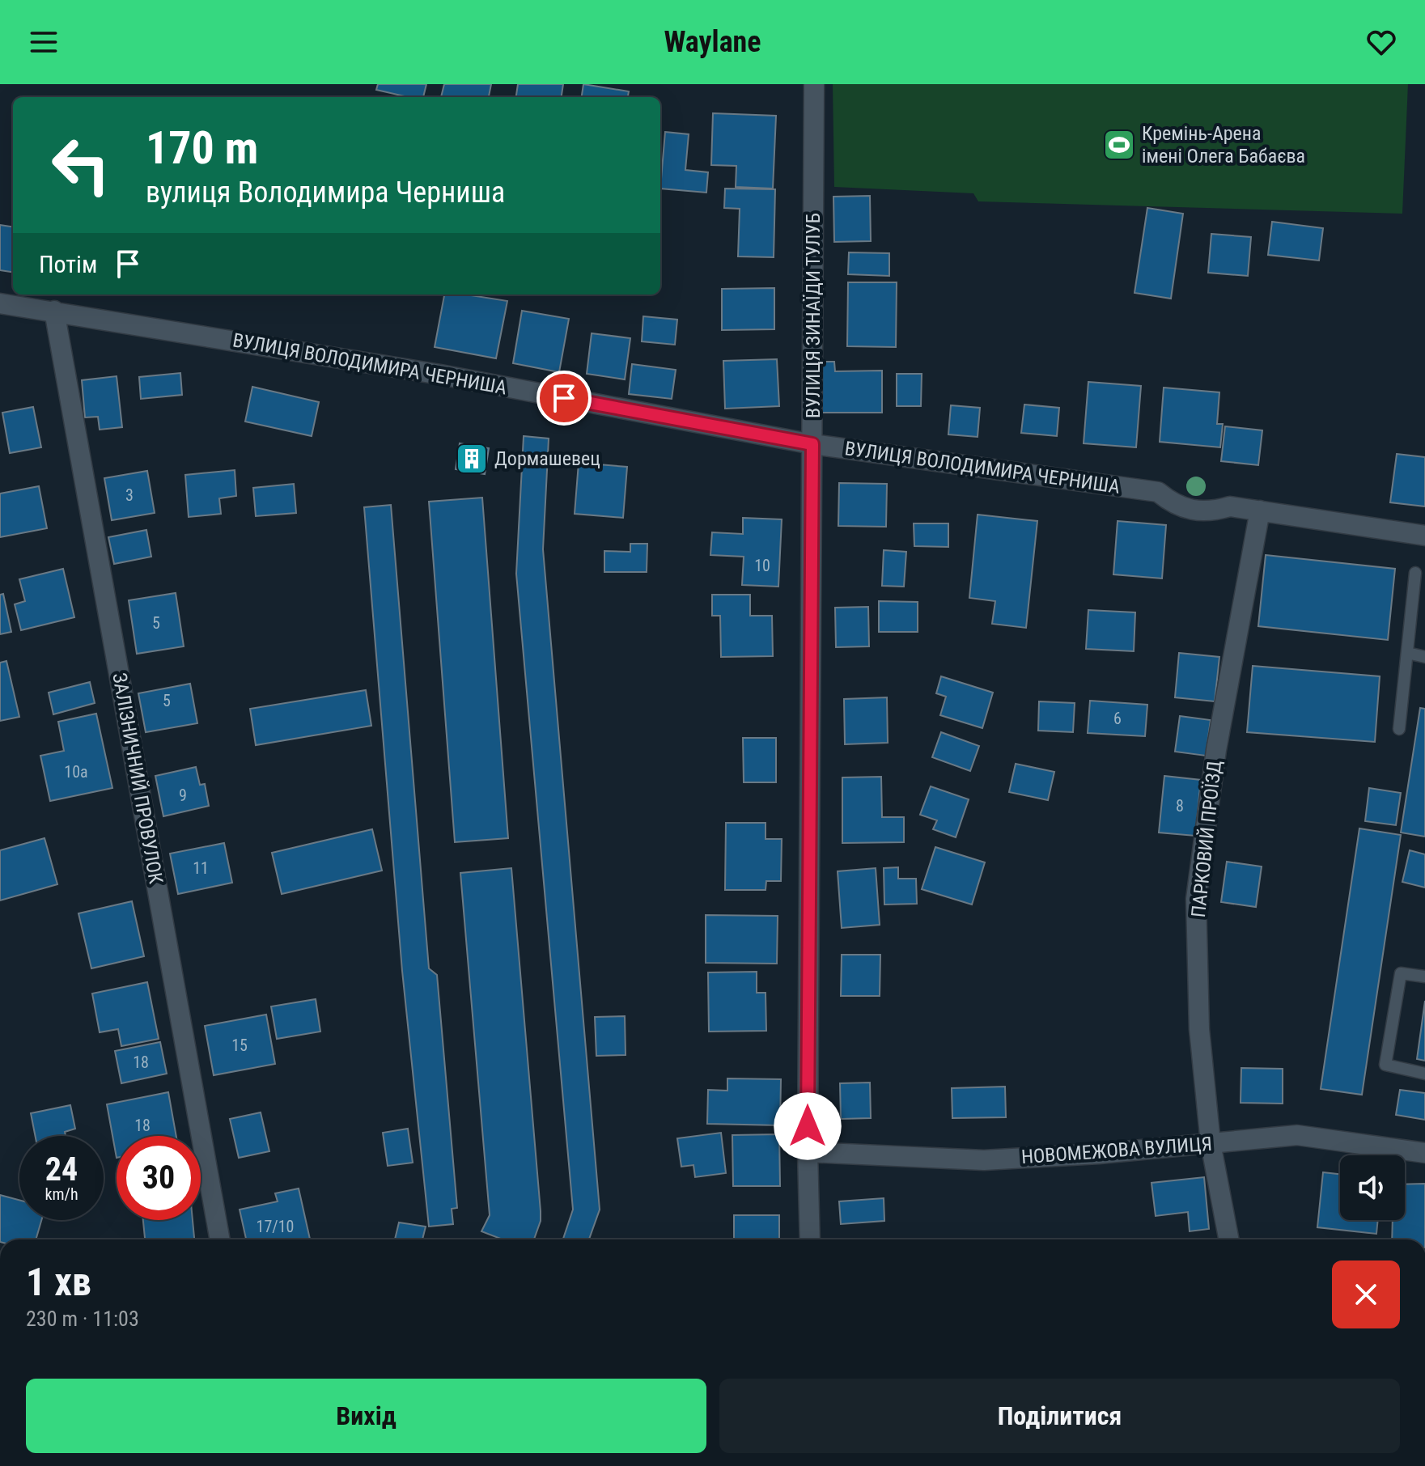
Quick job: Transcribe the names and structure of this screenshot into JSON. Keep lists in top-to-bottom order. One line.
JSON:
{"streets":{"street":["ВУЛИЦЯ ЗИНАЇДИ ТУЛУБ","ВУЛИЦЯ ВОЛОДИМИРА ЧЕРНИША","ЗАЛІЗНИЧНИЙ ПРОВУЛОК","ПАРКОВИЙ ПРОЇЗД","НОВОМЕЖОВА ВУЛИЦЯ"]},"crossings":[["ВУЛИЦЯ ЗИНАЇДИ ТУЛУБ","ВУЛИЦЯ ВОЛОДИМИРА ЧЕРНИША"],["ВУЛИЦЯ ЗИНАЇДИ ТУЛУБ","НОВОМЕЖОВА ВУЛИЦЯ"],["ВУЛИЦЯ ВОЛОДИМИРА ЧЕРНИША","ЗАЛІЗНИЧНИЙ ПРОВУЛОК"],["ВУЛИЦЯ ВОЛОДИМИРА ЧЕРНИША","ПАРКОВИЙ ПРОЇЗД"],["ПАРКОВИЙ ПРОЇЗД","НОВОМЕЖОВА ВУЛИЦЯ"]],"places":{"sports":["Кремінь-Арена імені Олега Бабаєва"],"building":["Дормашевец"]},"house_numbers":["3","10","5","5","6","10а","9","8","11","15","18","18","17/10"],"page":{"header":"Waylane","turn":["170 m","вулиця Володимира Черниша"],"then":"Потім","speed":"24 km/h","limit":"30","heading":["1 хв","230 m · 11:03"],"buttons":["Вихід","Поділитися"]}}
